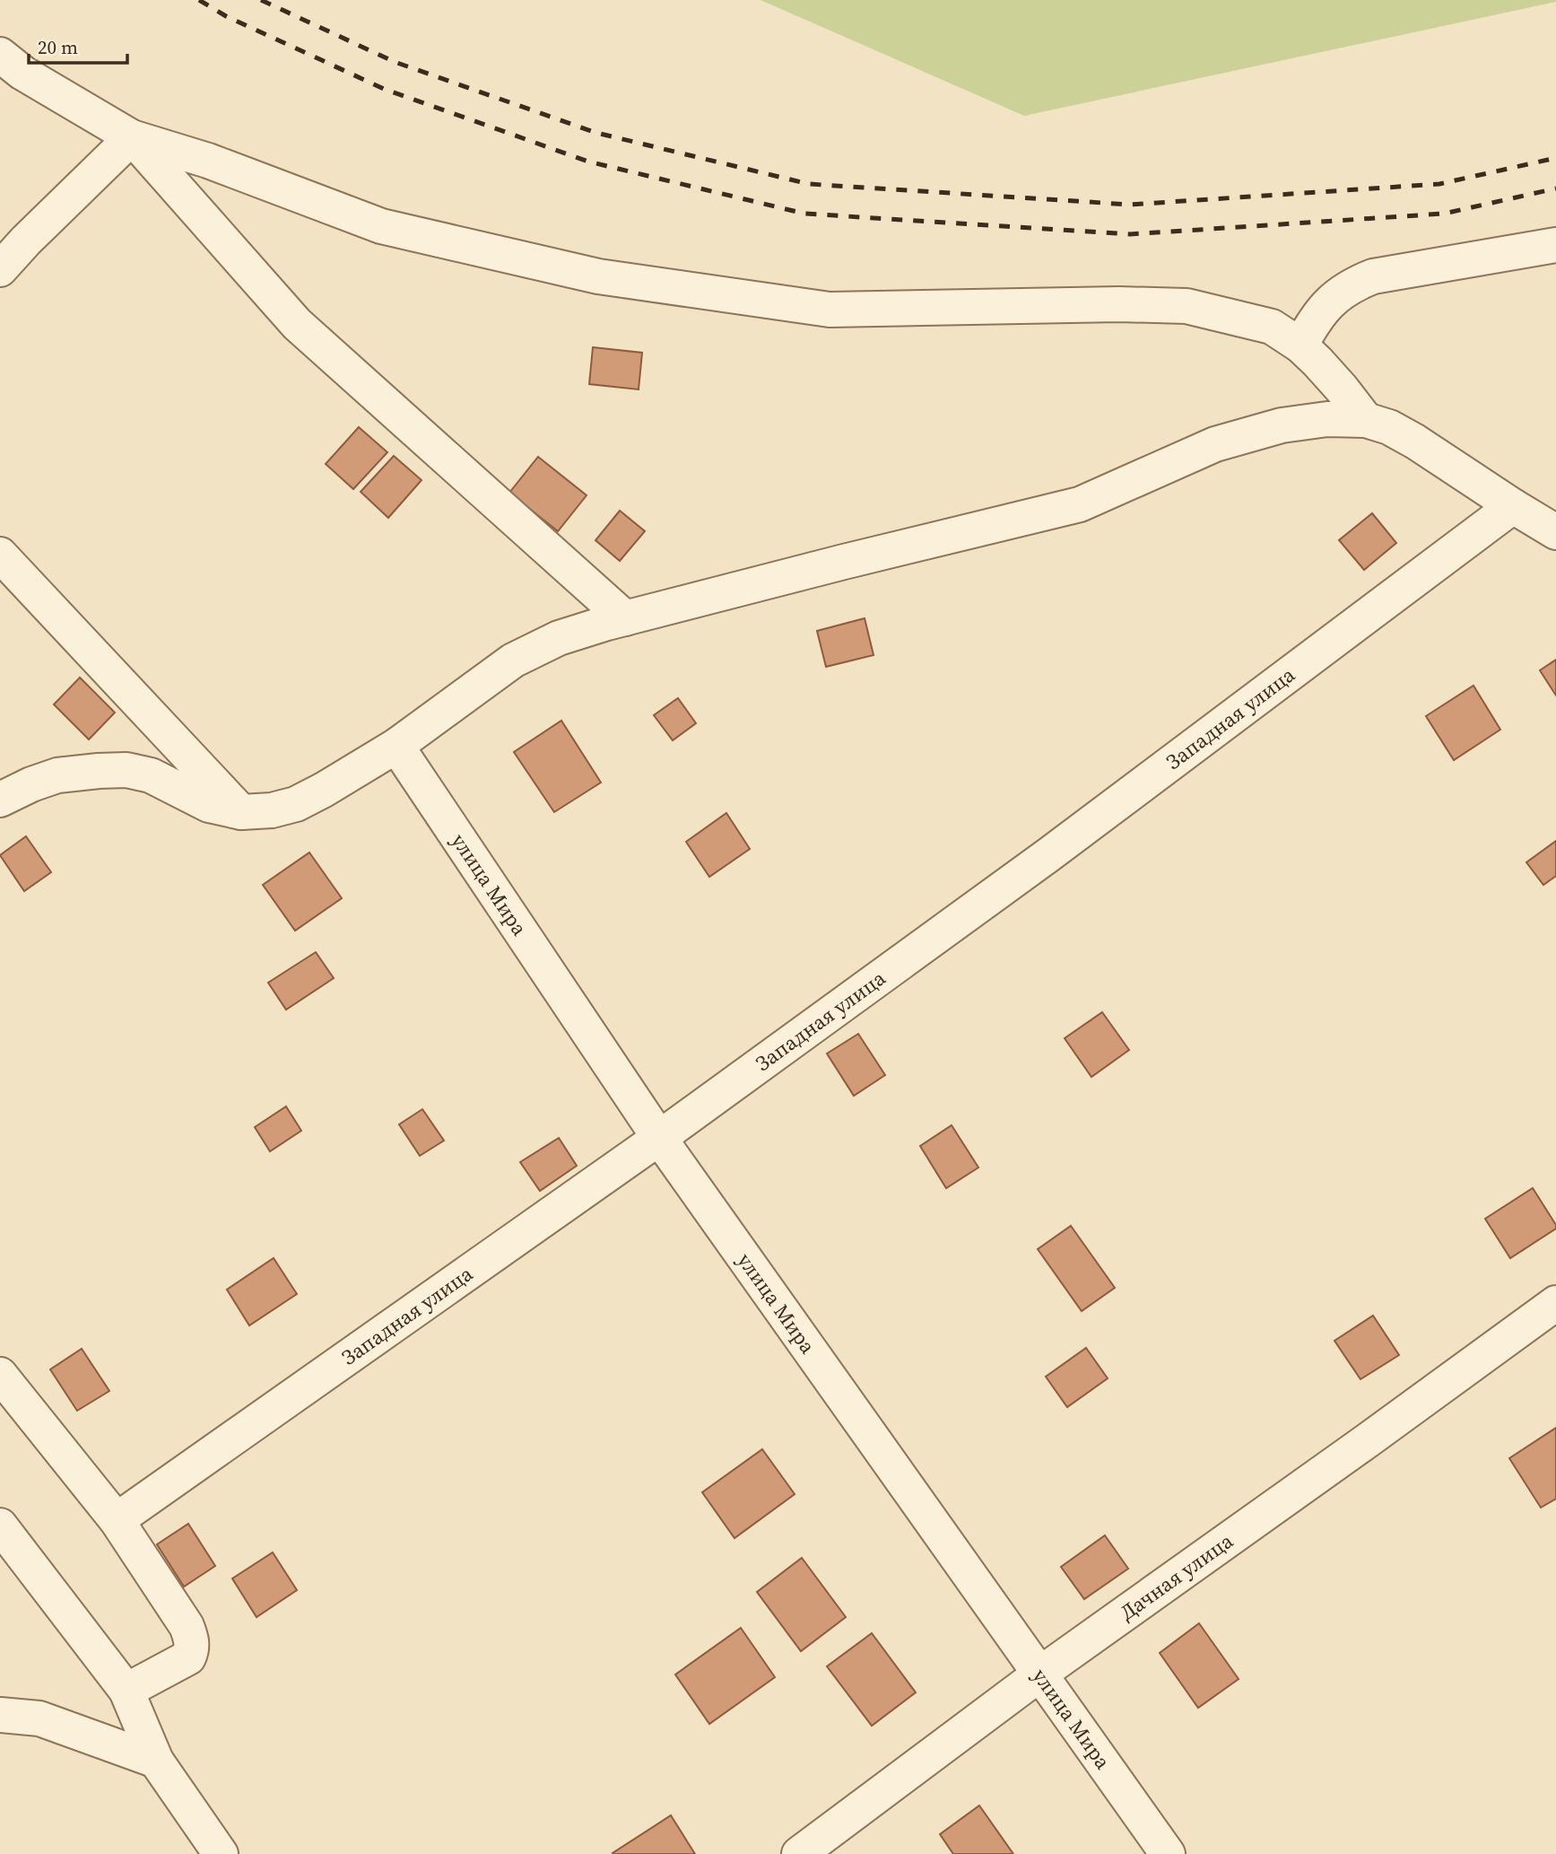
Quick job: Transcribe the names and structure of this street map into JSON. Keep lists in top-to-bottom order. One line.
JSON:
{"streets":{"street":["Западная улица","улица Мира","Дачная улица"]},"crossings":[["Западная улица","улица Мира"],["улица Мира","Дачная улица"]],"scale_bar":"20 m"}
